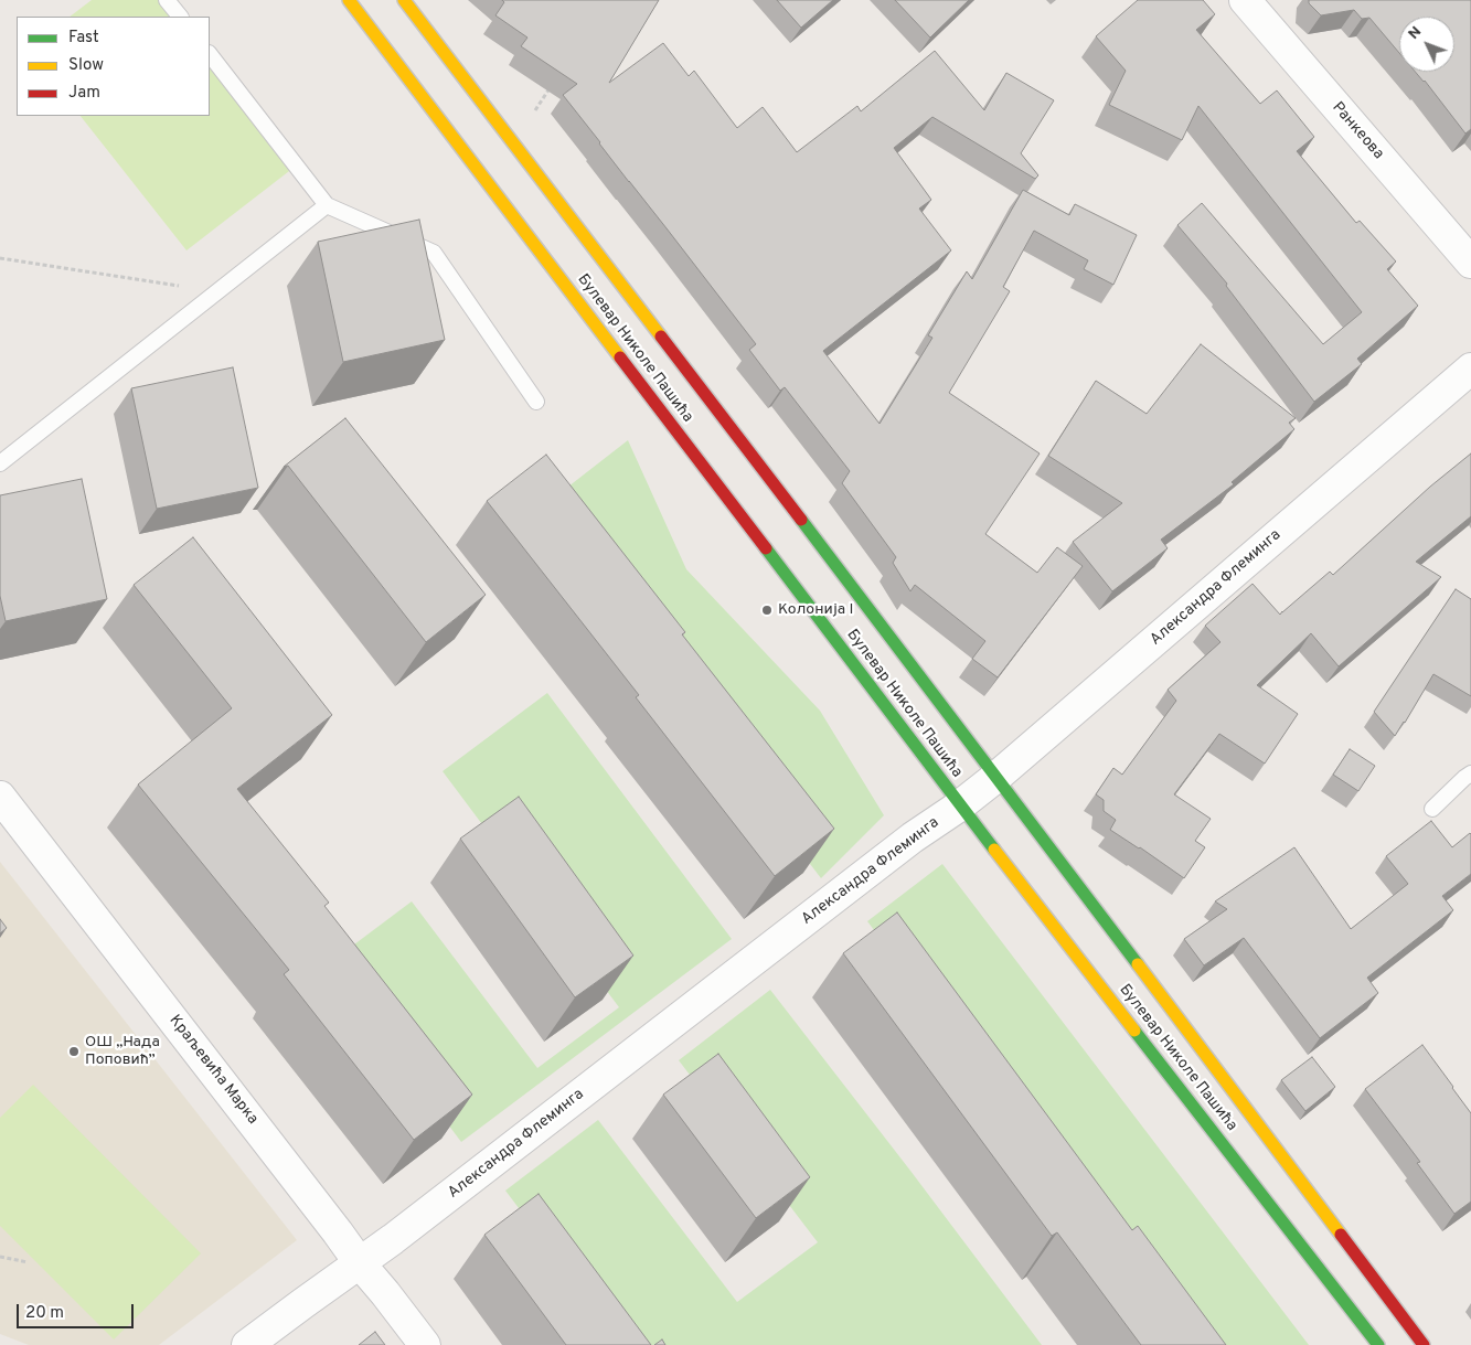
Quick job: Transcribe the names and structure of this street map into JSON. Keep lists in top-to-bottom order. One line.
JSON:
{"streets":{"main road":["Булевар Николе Пашића"],"street":["Ранкеова","Александра Флеминга","Краљевића Марка"]},"crossings":[["Булевар Николе Пашића","Александра Флеминга"],["Александра Флеминга","Краљевића Марка"]],"places":["Колонија I","ОШ „Нада Поповић”"],"legend":["Fast","Slow","Jam"],"scale_bar":"20 m","north":"top left"}
